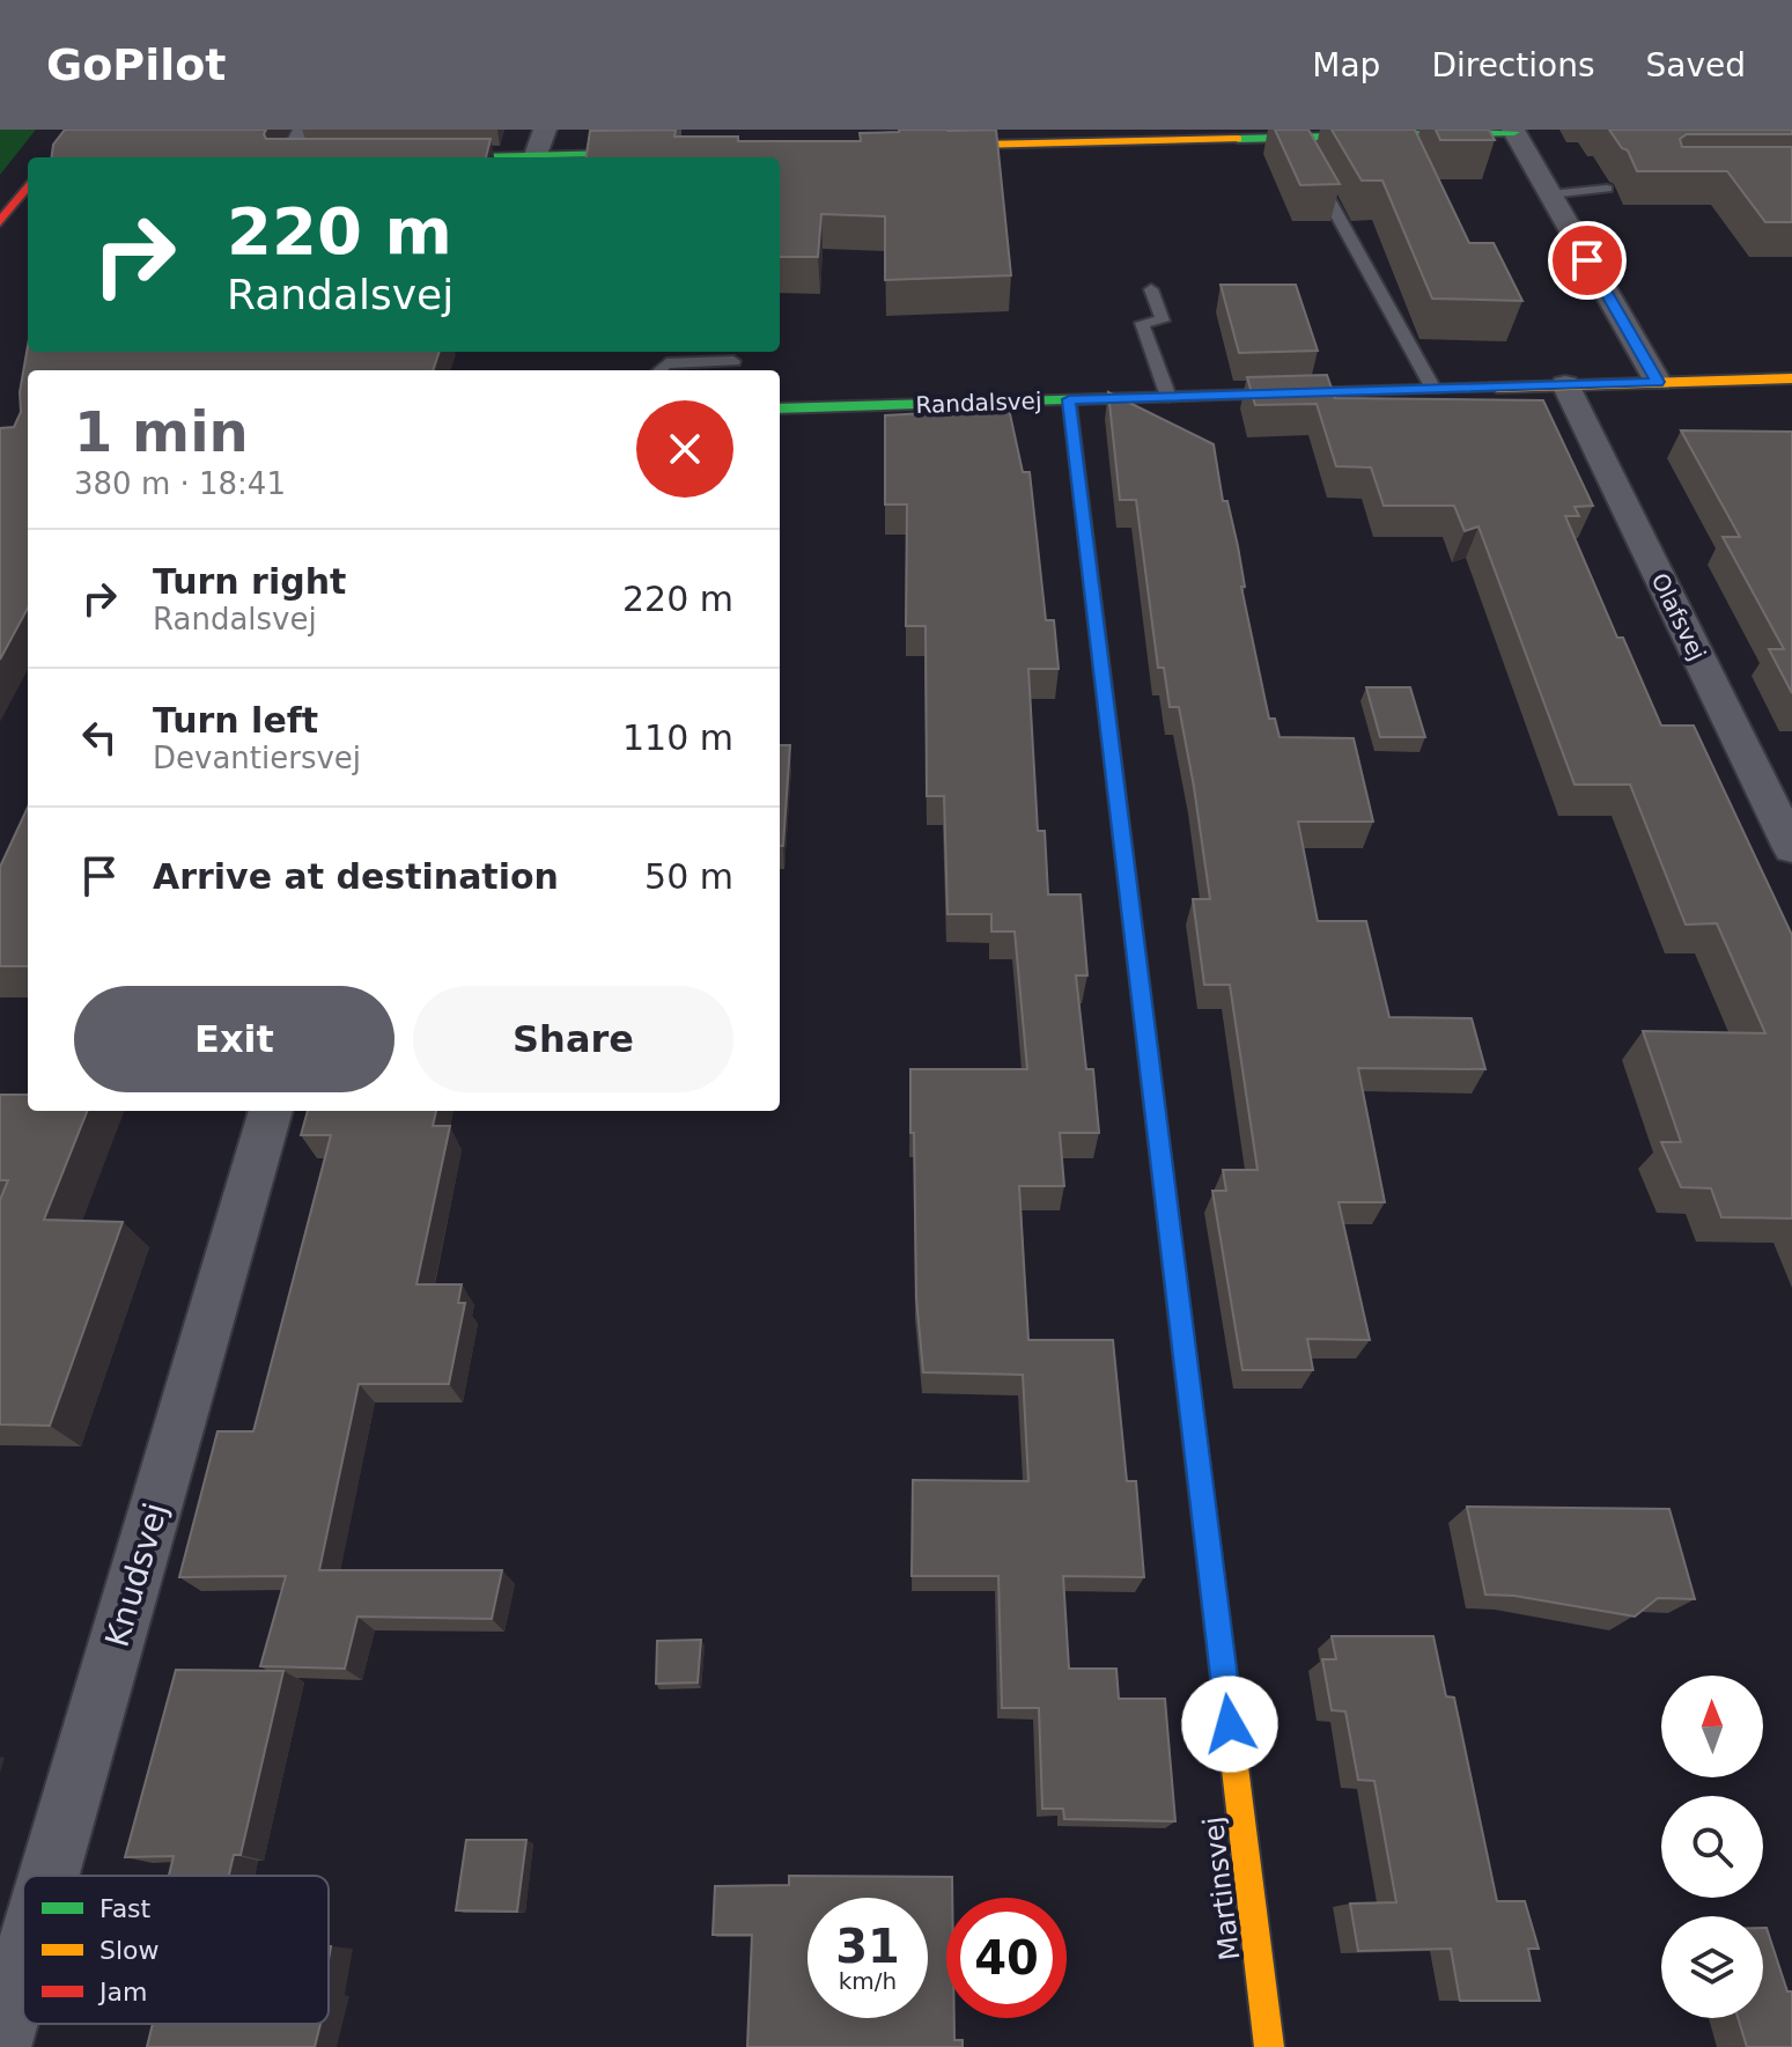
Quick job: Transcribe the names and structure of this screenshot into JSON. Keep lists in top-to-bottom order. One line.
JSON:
{"streets":{"street":["Randalsvej","Olafsvej","Knudsvej","Martinsvej"]},"crossings":[["Randalsvej","Olafsvej"],["Randalsvej","Martinsvej"]],"legend":["Fast","Slow","Jam"],"north":"top","page":{"header":"GoPilot","nav":["Map","Directions","Saved"],"turn":["220 m","Randalsvej"],"heading":["1 min","380 m · 18:41"],"list":[{"name":"Turn right","note":"Randalsvej","value":"220 m"},{"name":"Turn left","note":"Devantiersvej","value":"110 m"},{"name":"Arrive at destination","value":"50 m"}],"buttons":["Exit","Share"],"speed":"31 km/h","limit":"40"}}
